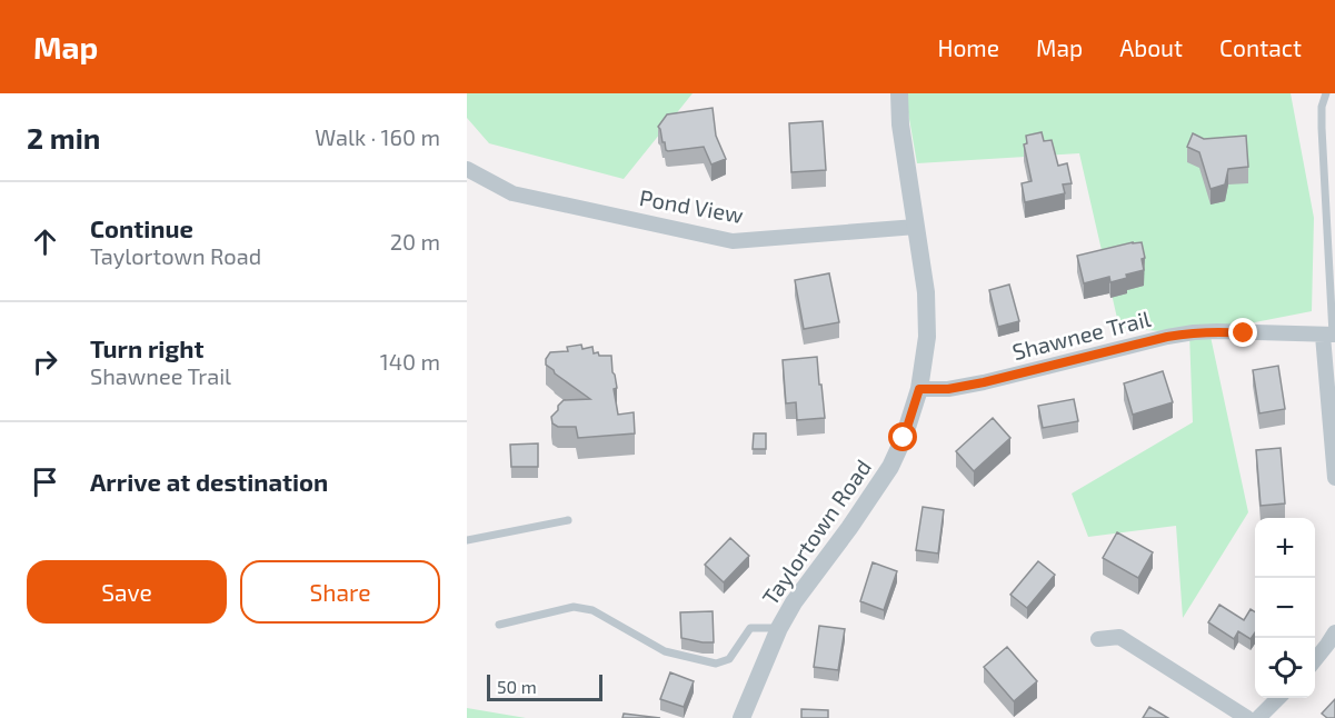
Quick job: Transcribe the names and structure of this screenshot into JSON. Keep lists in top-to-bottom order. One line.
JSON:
{"streets":{"street":["Pond View","Shawnee Trail","Taylortown Road"]},"crossings":[["Pond View","Taylortown Road"],["Shawnee Trail","Taylortown Road"]],"scale_bar":"50 m","page":{"header":"Map","nav":["Home","Map","About","Contact"],"heading":["2 min","Walk · 160 m"],"list":[["Continue","Taylortown Road","20 m"],["Turn right","Shawnee Trail","140 m"],"Arrive at destination"],"map_buttons":["+","−"],"buttons":["Save","Share"],"scale":"50 m"}}
